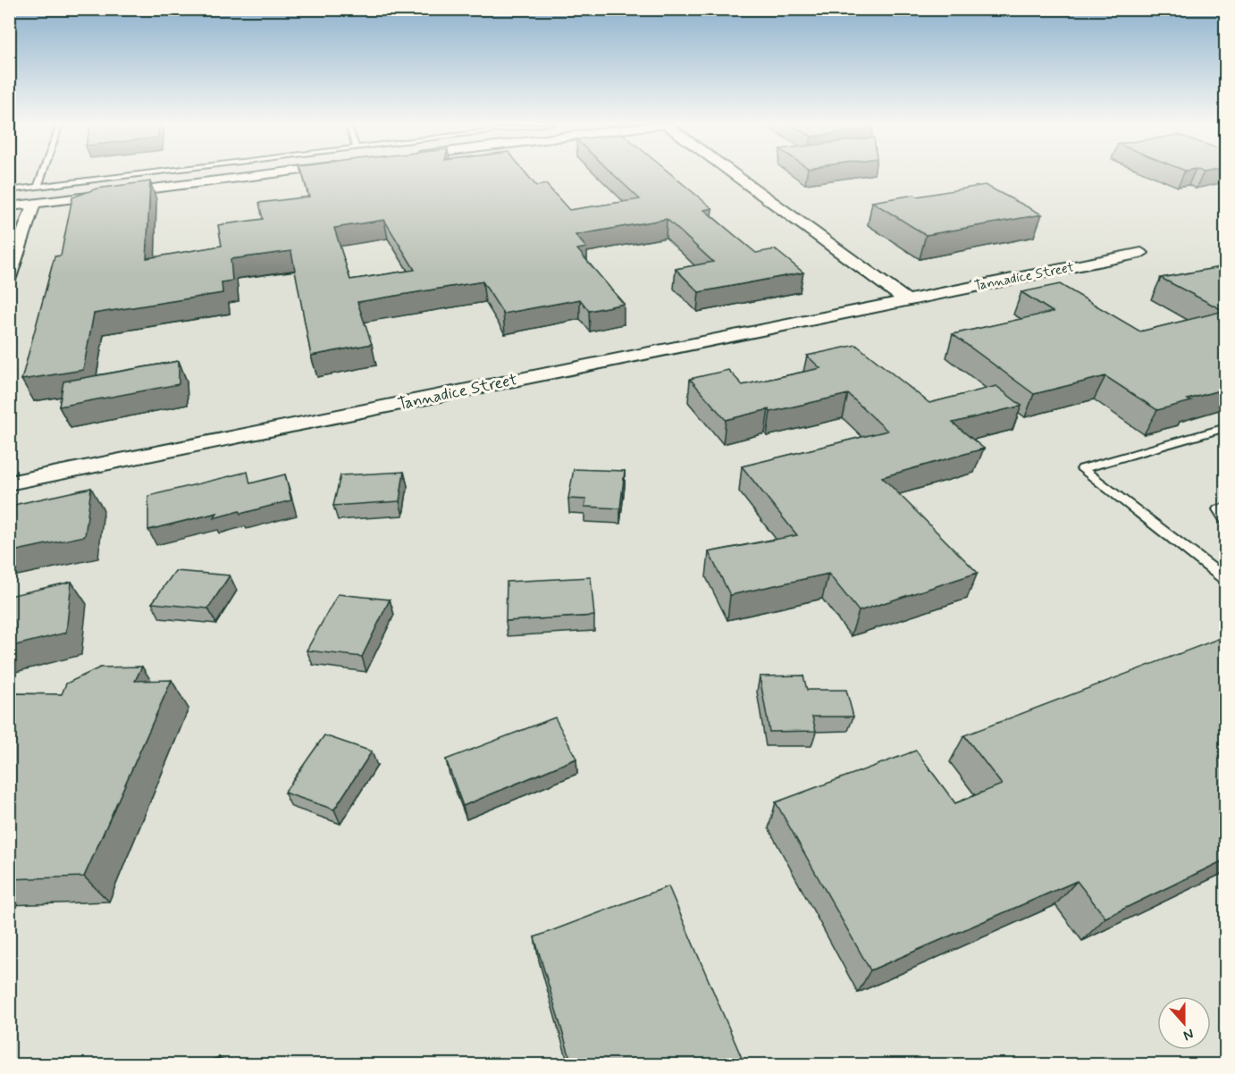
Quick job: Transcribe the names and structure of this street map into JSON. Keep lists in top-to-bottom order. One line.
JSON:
{"streets":{"street":["Tannadice Street"]},"north":"bottom"}
